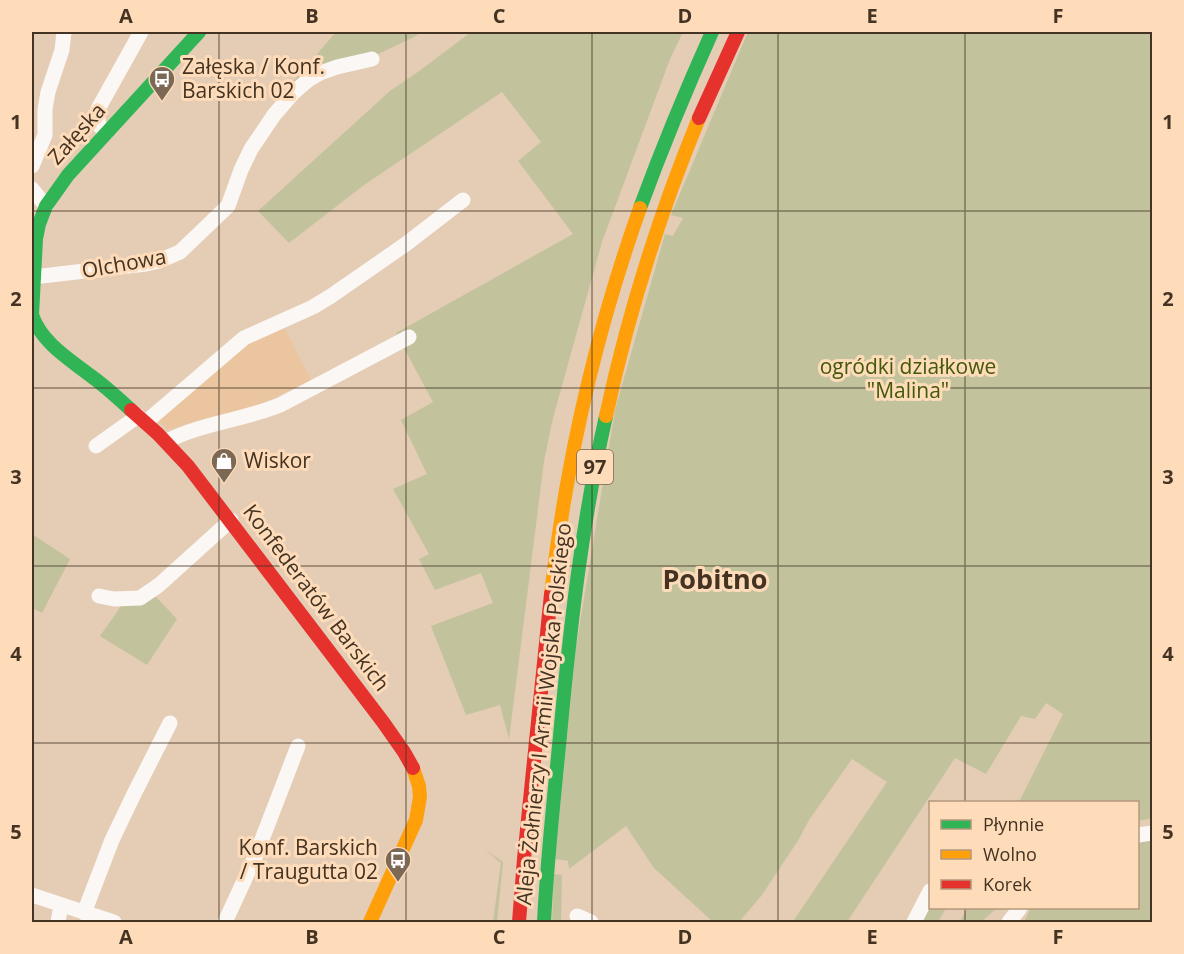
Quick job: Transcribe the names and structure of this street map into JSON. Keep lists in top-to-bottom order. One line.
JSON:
{"streets":{"main road":["Załęska","97","Konfederatów Barskich","Aleja Żołnierzy I Armii Wojska Polskiego"],"street":["Olchowa"]},"crossings":[["Załęska","Olchowa"],["Załęska","Konfederatów Barskich"]],"districts":["Pobitno"],"parks":["ogródki działkowe \"Malina\""],"places":{"bus stop":["Załęska / Konf. Barskich 02","Konf. Barskich / Traugutta 02"],"shop":["Wiskor"]},"legend":["Płynnie","Wolno","Korek"],"grid":{"columns":["A","B","C","D","E","F"],"rows":["1","2","3","4","5"]}}
